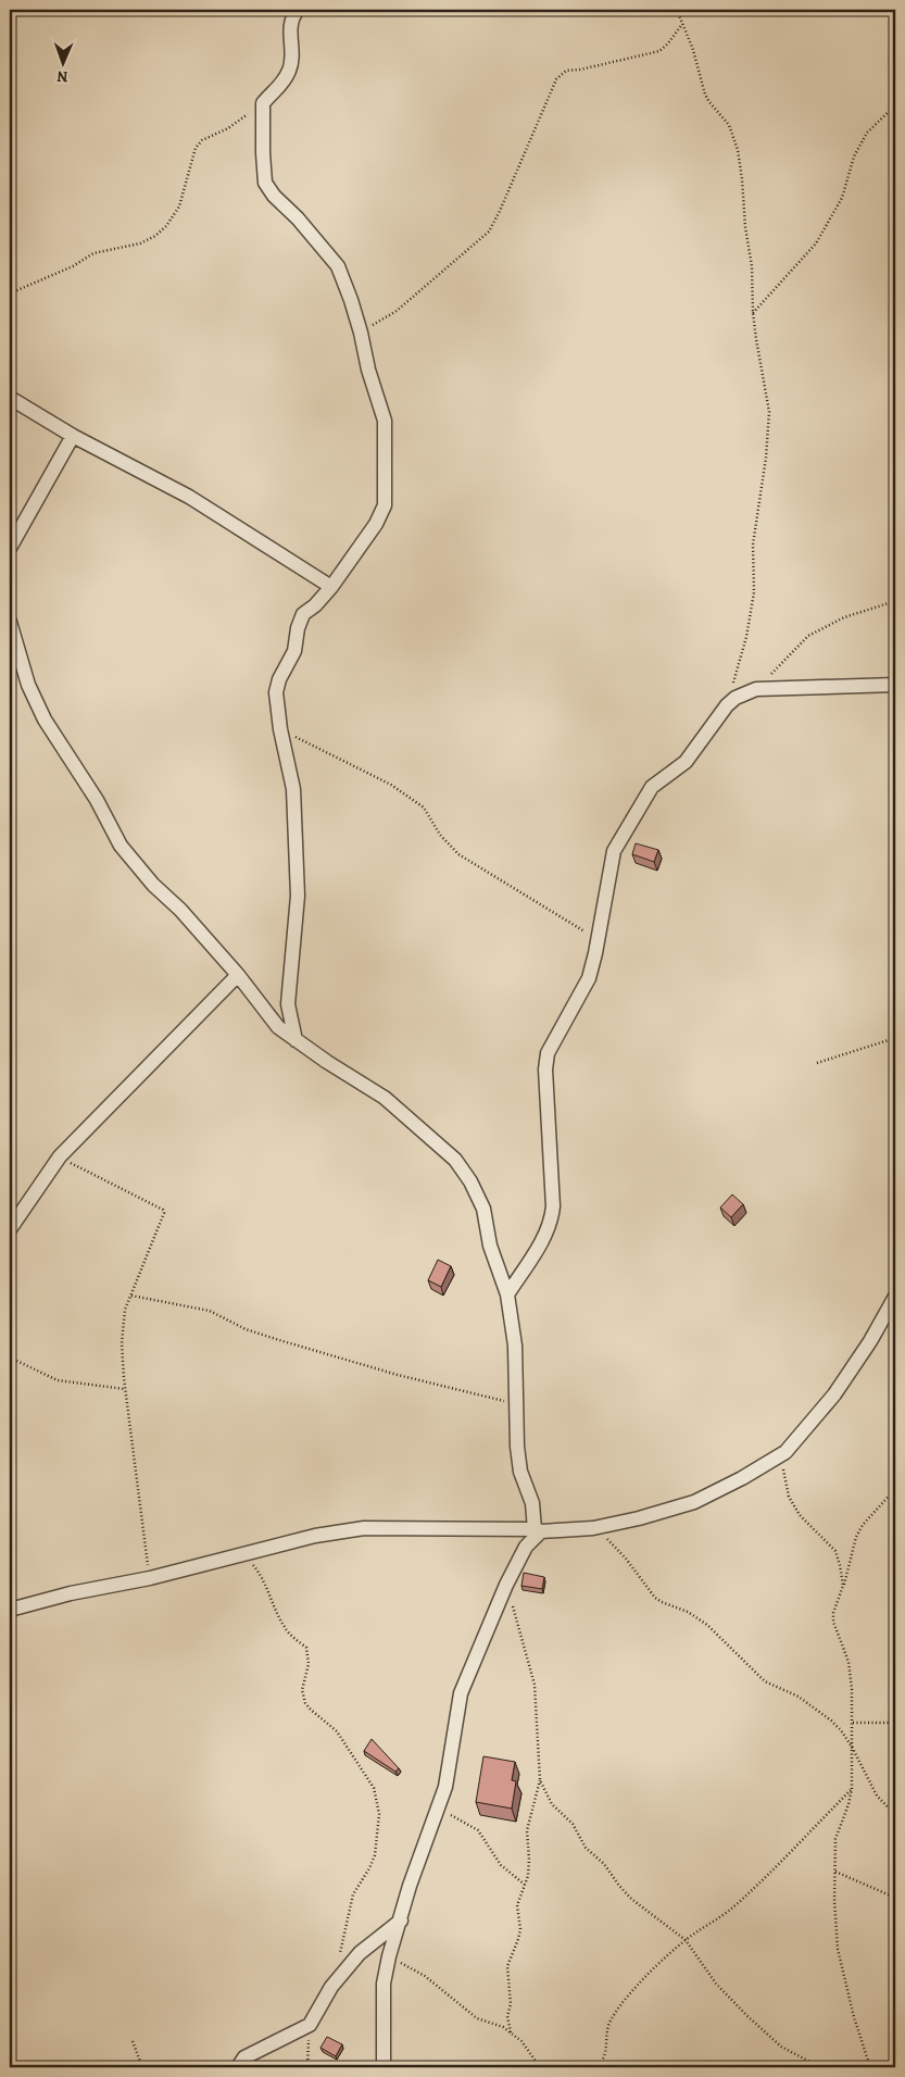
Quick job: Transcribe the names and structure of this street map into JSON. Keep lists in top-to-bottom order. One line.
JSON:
{"north":"bottom"}
